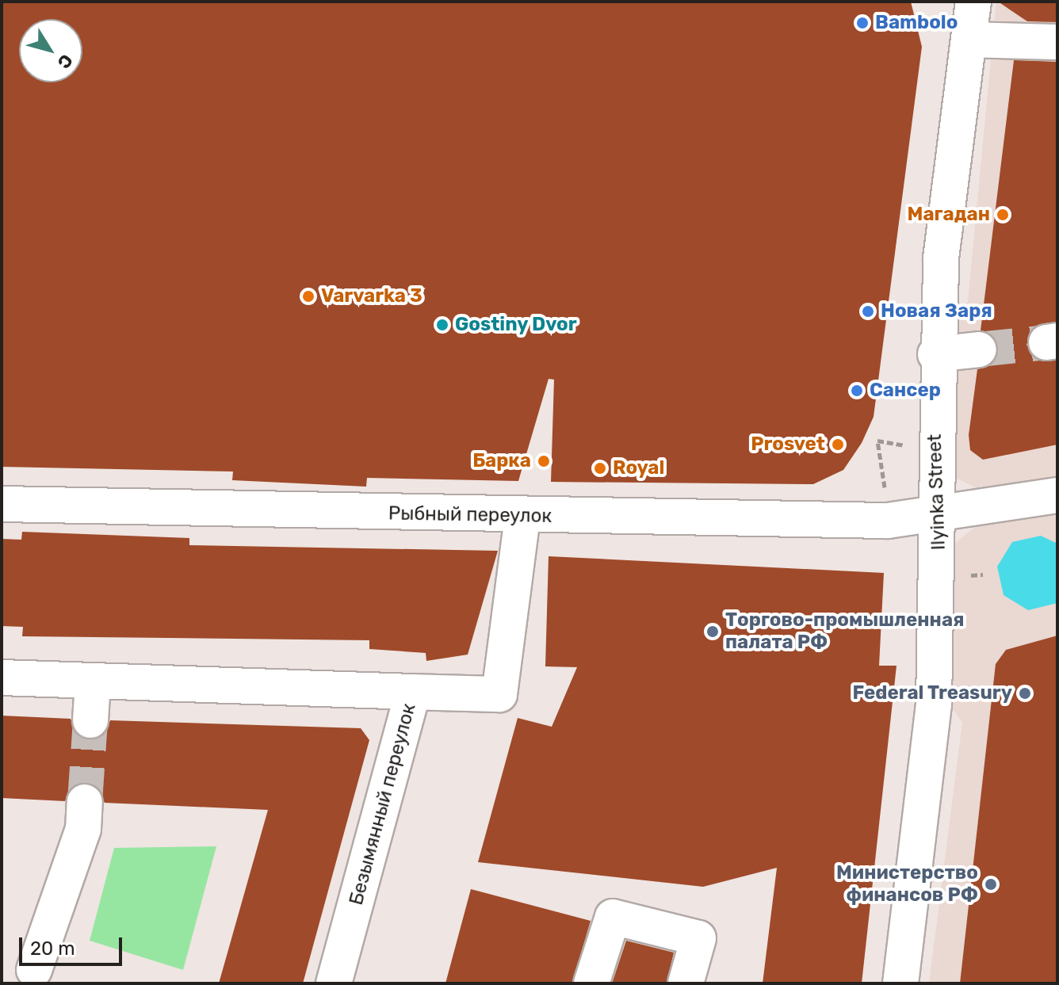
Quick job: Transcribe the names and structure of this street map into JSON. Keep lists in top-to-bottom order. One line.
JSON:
{"streets":{"street":["Ilyinka Street","Рыбный переулок","Безымянный переулок"]},"crossings":[["Ilyinka Street","Рыбный переулок"],["Рыбный переулок","Безымянный переулок"]],"places":["Bambolo","Магадан","Varvarka 3","Новая Заря","Gostiny Dvor","Сансер","Prosvet","Барка","Royal","Торгово-промышленная палата РФ","Federal Treasury","Министерство финансов РФ"],"scale_bar":"20 m","north":"bottom right"}
